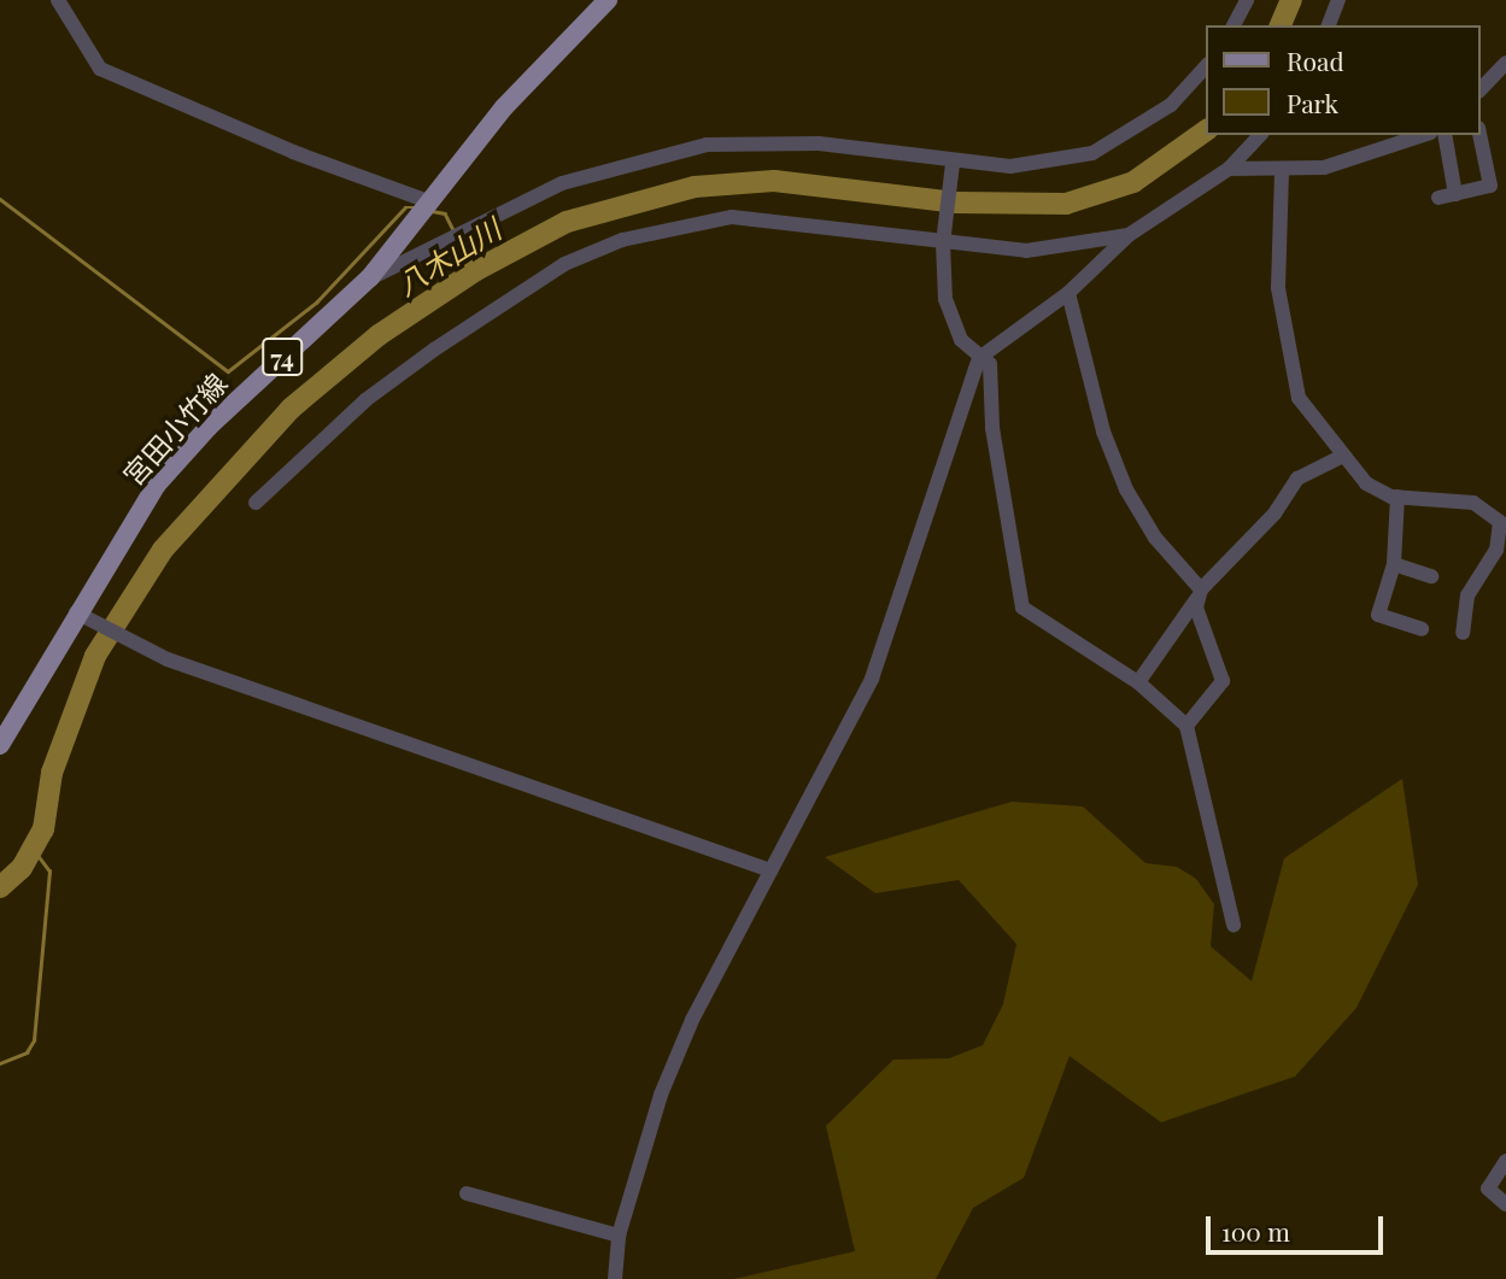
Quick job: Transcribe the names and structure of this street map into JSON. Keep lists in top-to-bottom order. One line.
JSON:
{"streets":{"main road":["74","宮田小竹線"]},"water":["八木山川"],"legend":["Road","Park"],"scale_bar":"100 m"}
